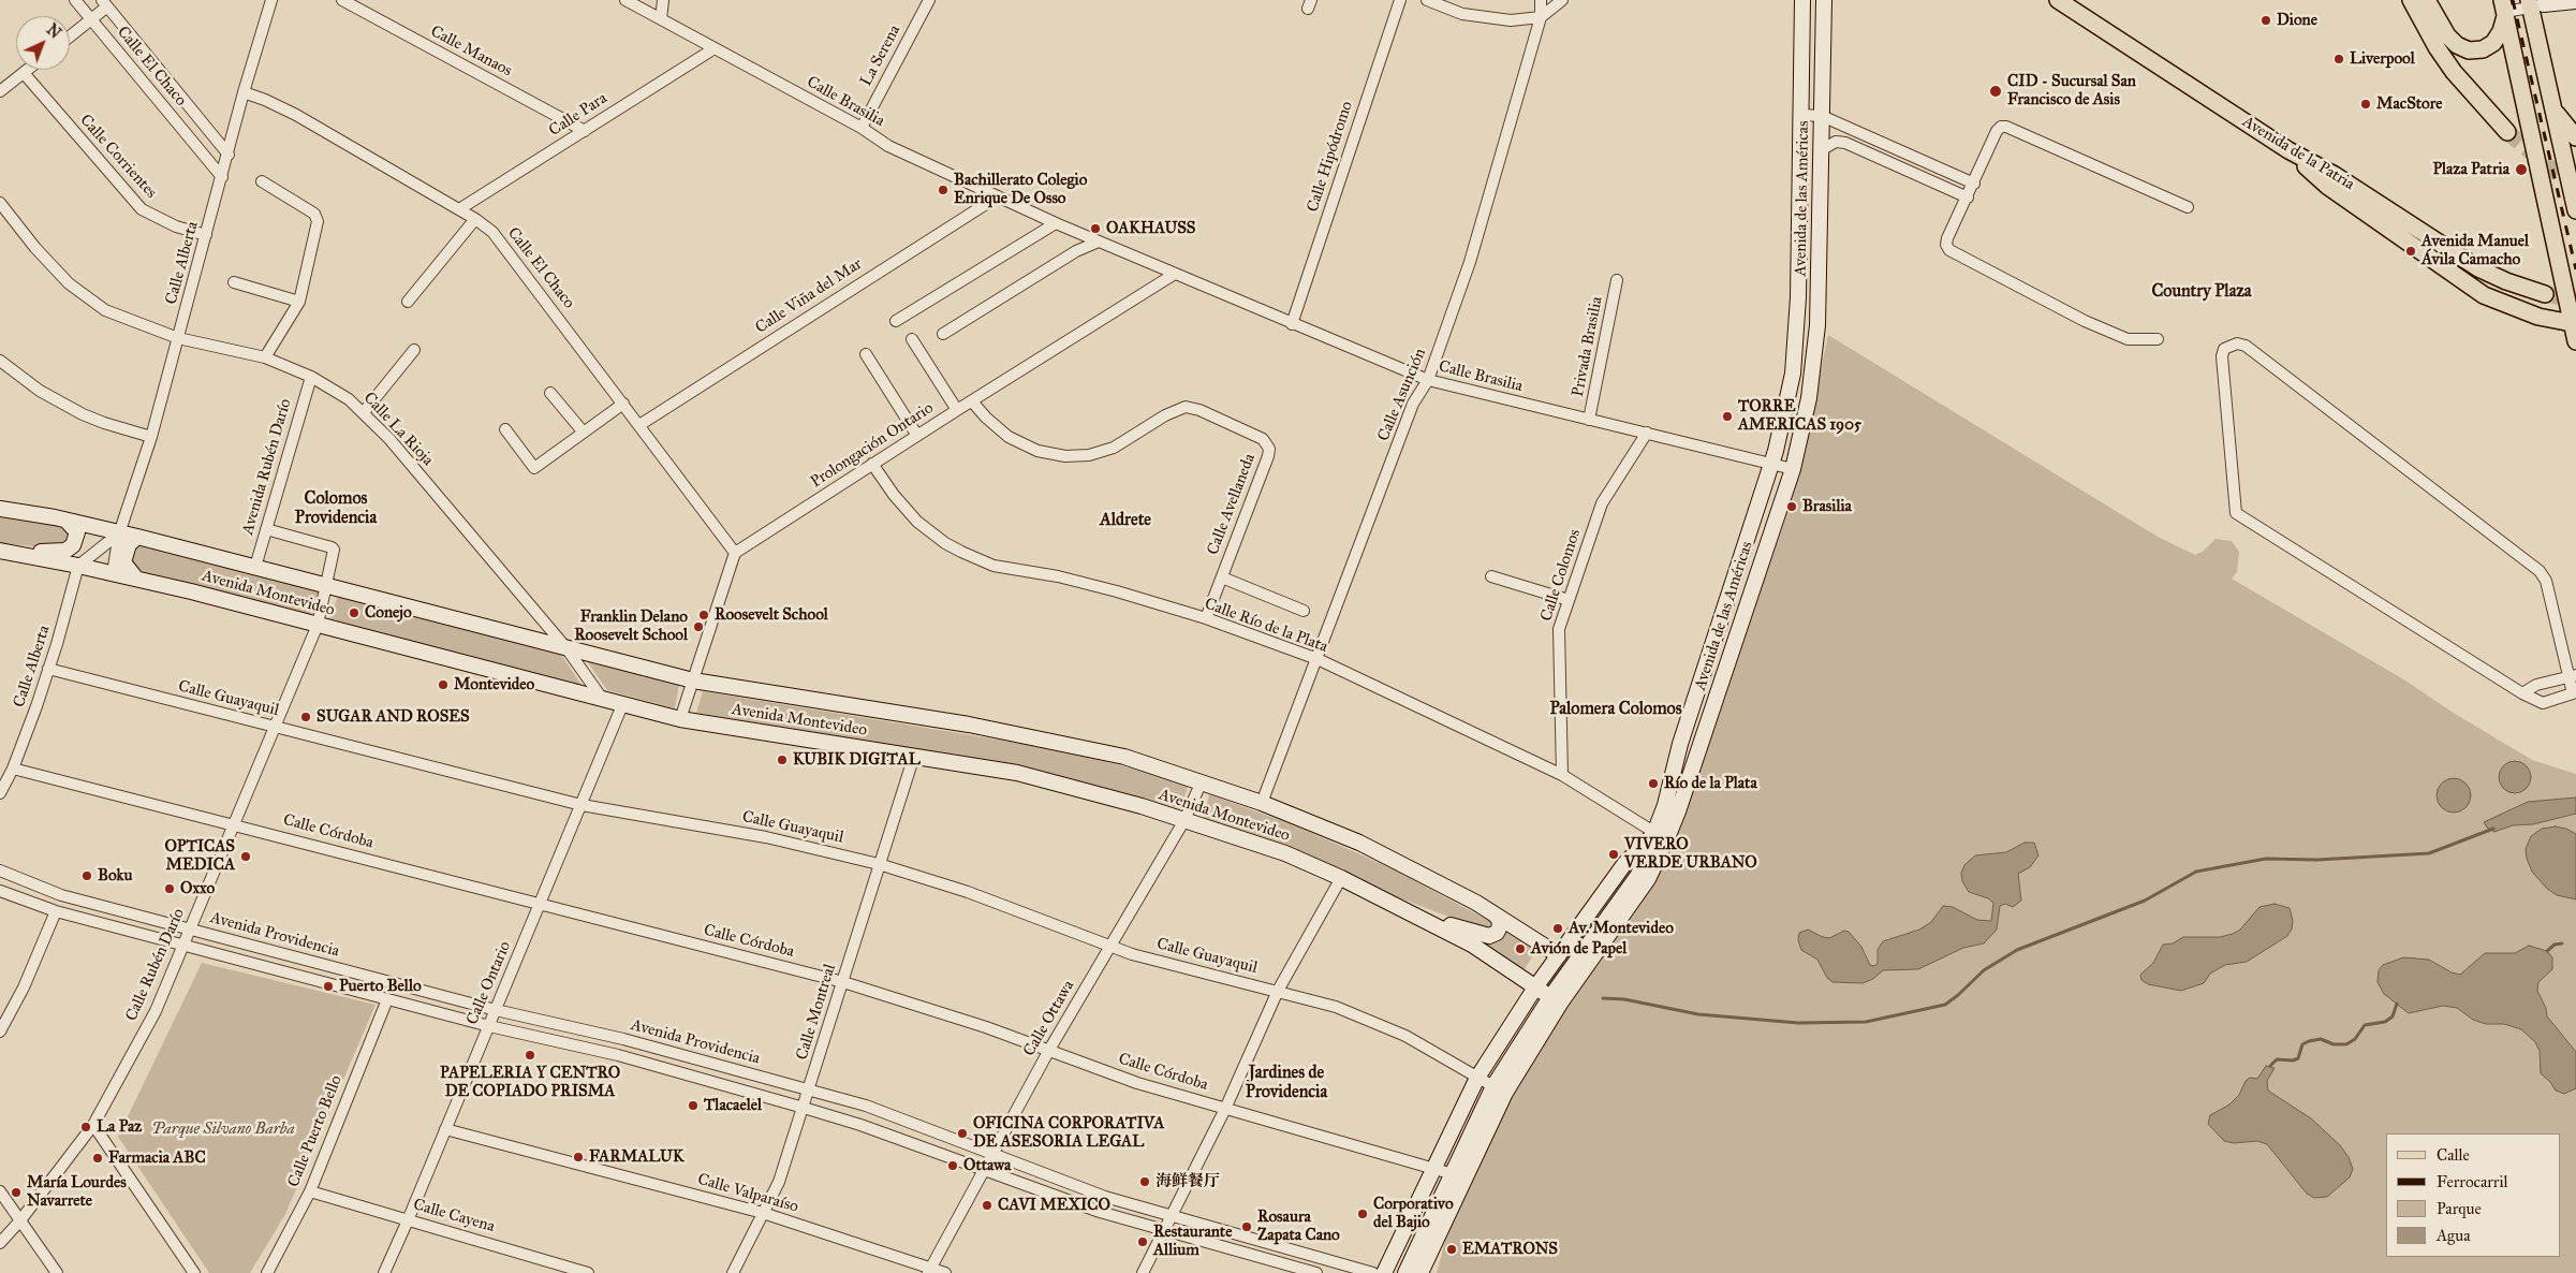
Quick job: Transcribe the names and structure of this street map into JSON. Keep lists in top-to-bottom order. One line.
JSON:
{"streets":{"main road":["Avenida de la Patria"],"street":["Calle Manaos","La Serena","Calle El Chaco","Calle Brasilia","Calle Para","Calle Corrientes","Calle Hipódromo","Avenida de las Américas","Calle Alberta","Calle Viña del Mar","Privada Brasilia","Calle Asunción","Calle La Rioja","Prolongación Ontario","Avenida Rubén Darío","Calle Avellaneda","Calle Colomos","Avenida Montevideo","Calle Río de la Plata","Calle Guayaquil","Calle Córdoba","Avenida Providencia","Calle Rubén Darío","Calle Ontario","Calle Montreal","Calle Ottawa","Calle Puerto Bello","Calle Valparaíso","Calle Cayena"]},"crossings":[["Calle Manaos","Calle Para"],["La Serena","Calle Brasilia"],["Calle El Chaco","Calle Para"],["Calle El Chaco","Calle Alberta"],["Calle El Chaco","Calle Viña del Mar"],["Calle El Chaco","Prolongación Ontario"],["Calle Brasilia","Calle Para"],["Calle Brasilia","Calle Hipódromo"],["Calle Brasilia","Avenida de las Américas"],["Calle Brasilia","Calle Viña del Mar"],["Calle Brasilia","Privada Brasilia"],["Calle Brasilia","Calle Asunción"],["Calle Brasilia","Prolongación Ontario"],["Calle Brasilia","Calle Colomos"],["Calle Corrientes","Calle Alberta"],["Avenida de las Américas","Avenida Montevideo"],["Avenida de las Américas","Calle Río de la Plata"],["Avenida de las Américas","Calle Guayaquil"],["Avenida de las Américas","Calle Córdoba"],["Calle Alberta","Calle La Rioja"],["Calle Alberta","Avenida Montevideo"],["Calle Alberta","Calle Guayaquil"],["Calle Alberta","Calle Córdoba"],["Calle Asunción","Avenida Montevideo"],["Calle Asunción","Calle Río de la Plata"],["Calle La Rioja","Avenida Rubén Darío"],["Calle La Rioja","Avenida Montevideo"],["Prolongación Ontario","Calle Avellaneda"],["Prolongación Ontario","Calle Río de la Plata"],["Avenida Rubén Darío","Avenida Montevideo"],["Avenida Rubén Darío","Calle Rubén Darío"],["Calle Avellaneda","Calle Río de la Plata"],["Calle Colomos","Calle Río de la Plata"],["Avenida Montevideo","Calle Rubén Darío"],["Avenida Montevideo","Calle Ontario"],["Avenida Montevideo","Calle Montreal"],["Avenida Montevideo","Calle Ottawa"],["Calle Guayaquil","Calle Rubén Darío"],["Calle Guayaquil","Calle Ontario"],["Calle Guayaquil","Calle Montreal"],["Calle Guayaquil","Calle Ottawa"],["Calle Córdoba","Calle Rubén Darío"],["Calle Córdoba","Calle Ontario"],["Calle Córdoba","Calle Montreal"],["Calle Córdoba","Calle Ottawa"],["Avenida Providencia","Calle Rubén Darío"],["Avenida Providencia","Calle Ontario"],["Avenida Providencia","Calle Montreal"],["Avenida Providencia","Calle Ottawa"],["Avenida Providencia","Calle Puerto Bello"],["Calle Ontario","Calle Valparaíso"],["Calle Ontario","Calle Cayena"],["Calle Montreal","Calle Valparaíso"],["Calle Ottawa","Calle Valparaíso"],["Calle Puerto Bello","Calle Cayena"]],"districts":["Country Plaza","Colomos Providencia","Aldrete","Palomera Colomos","Jardines de Providencia"],"parks":["Parque Silvano Barba"],"places":["Dione","Liverpool","CID - Sucursal San Francisco de Asis","MacStore","Plaza Patria","Bachillerato Colegio Enrique De Osso","OAKHAUSS","Avenida Manuel Ávila Camacho","TORRE AMERICAS 1905","Brasilia","Conejo","Roosevelt School","Franklin Delano Roosevelt School","Montevideo","SUGAR AND ROSES","KUBIK DIGITAL","Río de la Plata","VIVERO VERDE URBANO","OPTICAS MEDICA","Boku","Oxxo","Av. Montevideo","Avión de Papel","Puerto Bello","PAPELERIA Y CENTRO DE COPIADO PRISMA","Tlacaelel","La Paz","OFICINA CORPORATIVA DE ASESORIA LEGAL","FARMALUK","Farmacia ABC","Ottawa","海鲜餐厅","María Lourdes Navarrete","CAVI MEXICO","Corporativo del Bajio","Rosaura Zapata Cano","Restaurante Allium","EMATRONS"],"legend":["Calle","Ferrocarril","Parque","Agua"],"north":"top right"}
